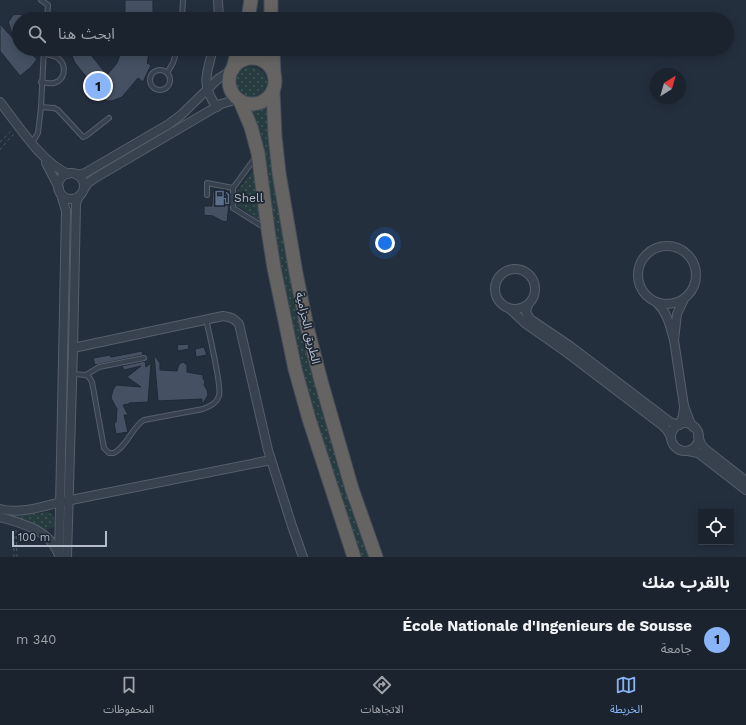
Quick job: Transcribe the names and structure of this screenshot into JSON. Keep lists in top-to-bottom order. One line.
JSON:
{"streets":{"highway":["الطريق الحزامية"]},"places":{"fuel station":["Shell"]},"scale_bar":"100 m","north":"top right","page":{"search":"ابحث هنا","pins":"1","scale":"100 m","heading":"بالقرب منك","list":[{"mark":"1","name":"École Nationale d'Ingenieurs de Sousse","note":"جامعة","value":"340 m"}],"nav":["الخريطة","الاتجاهات","المحفوظات"]}}
